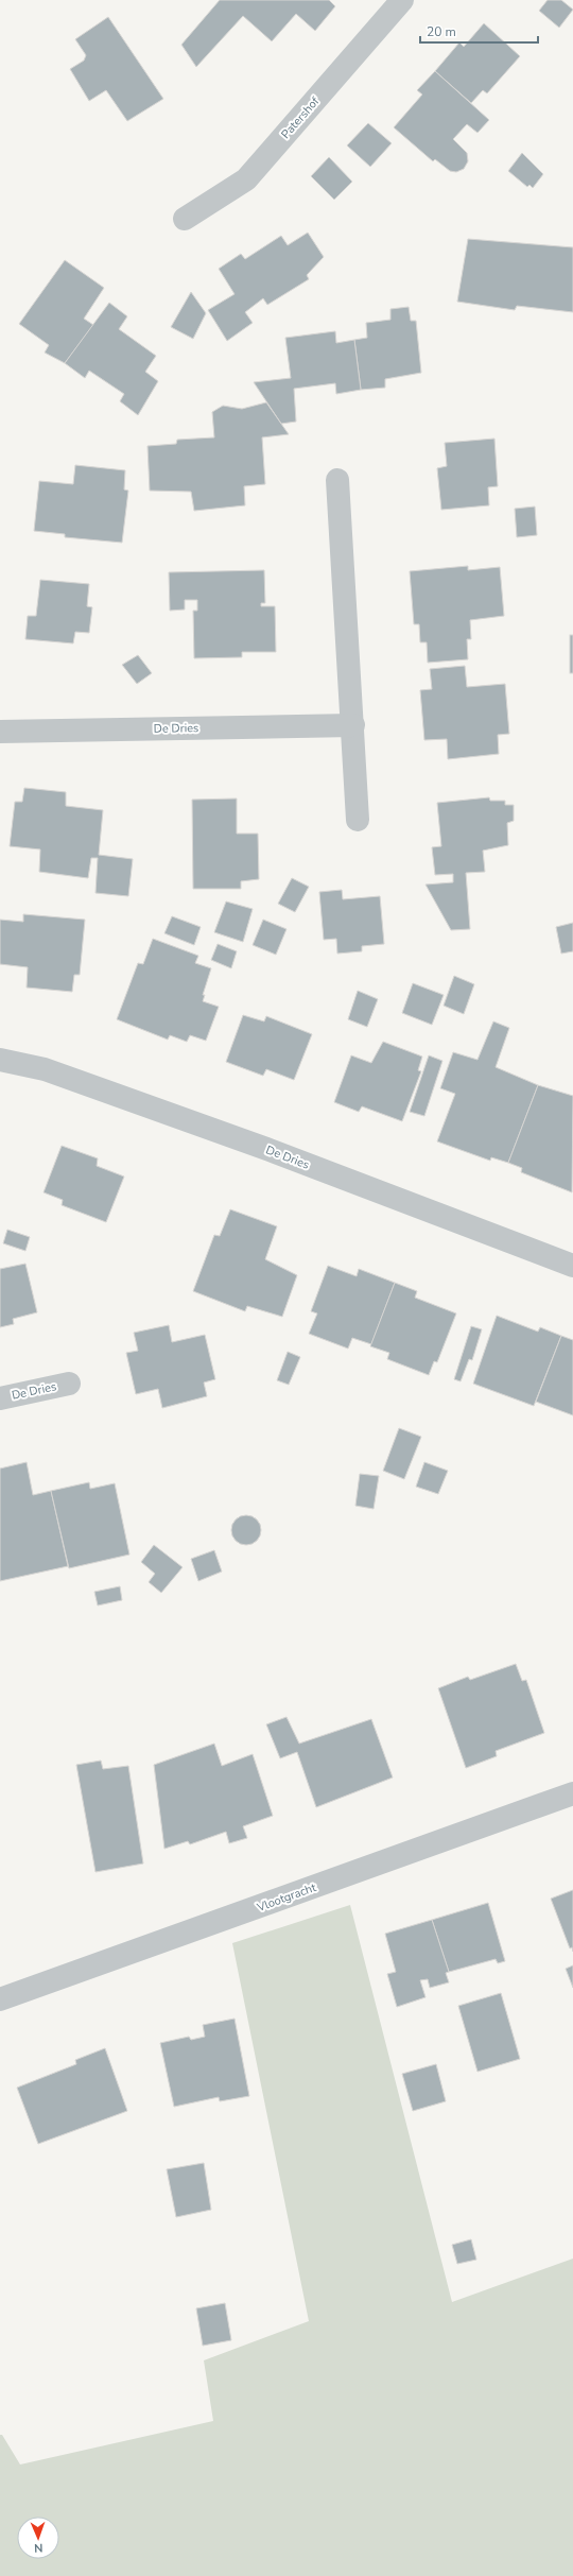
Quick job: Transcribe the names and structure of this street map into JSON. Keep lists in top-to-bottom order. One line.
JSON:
{"streets":{"street":["Patershof","De Dries","Vlootgracht"]},"scale_bar":"20 m","north":"bottom"}
